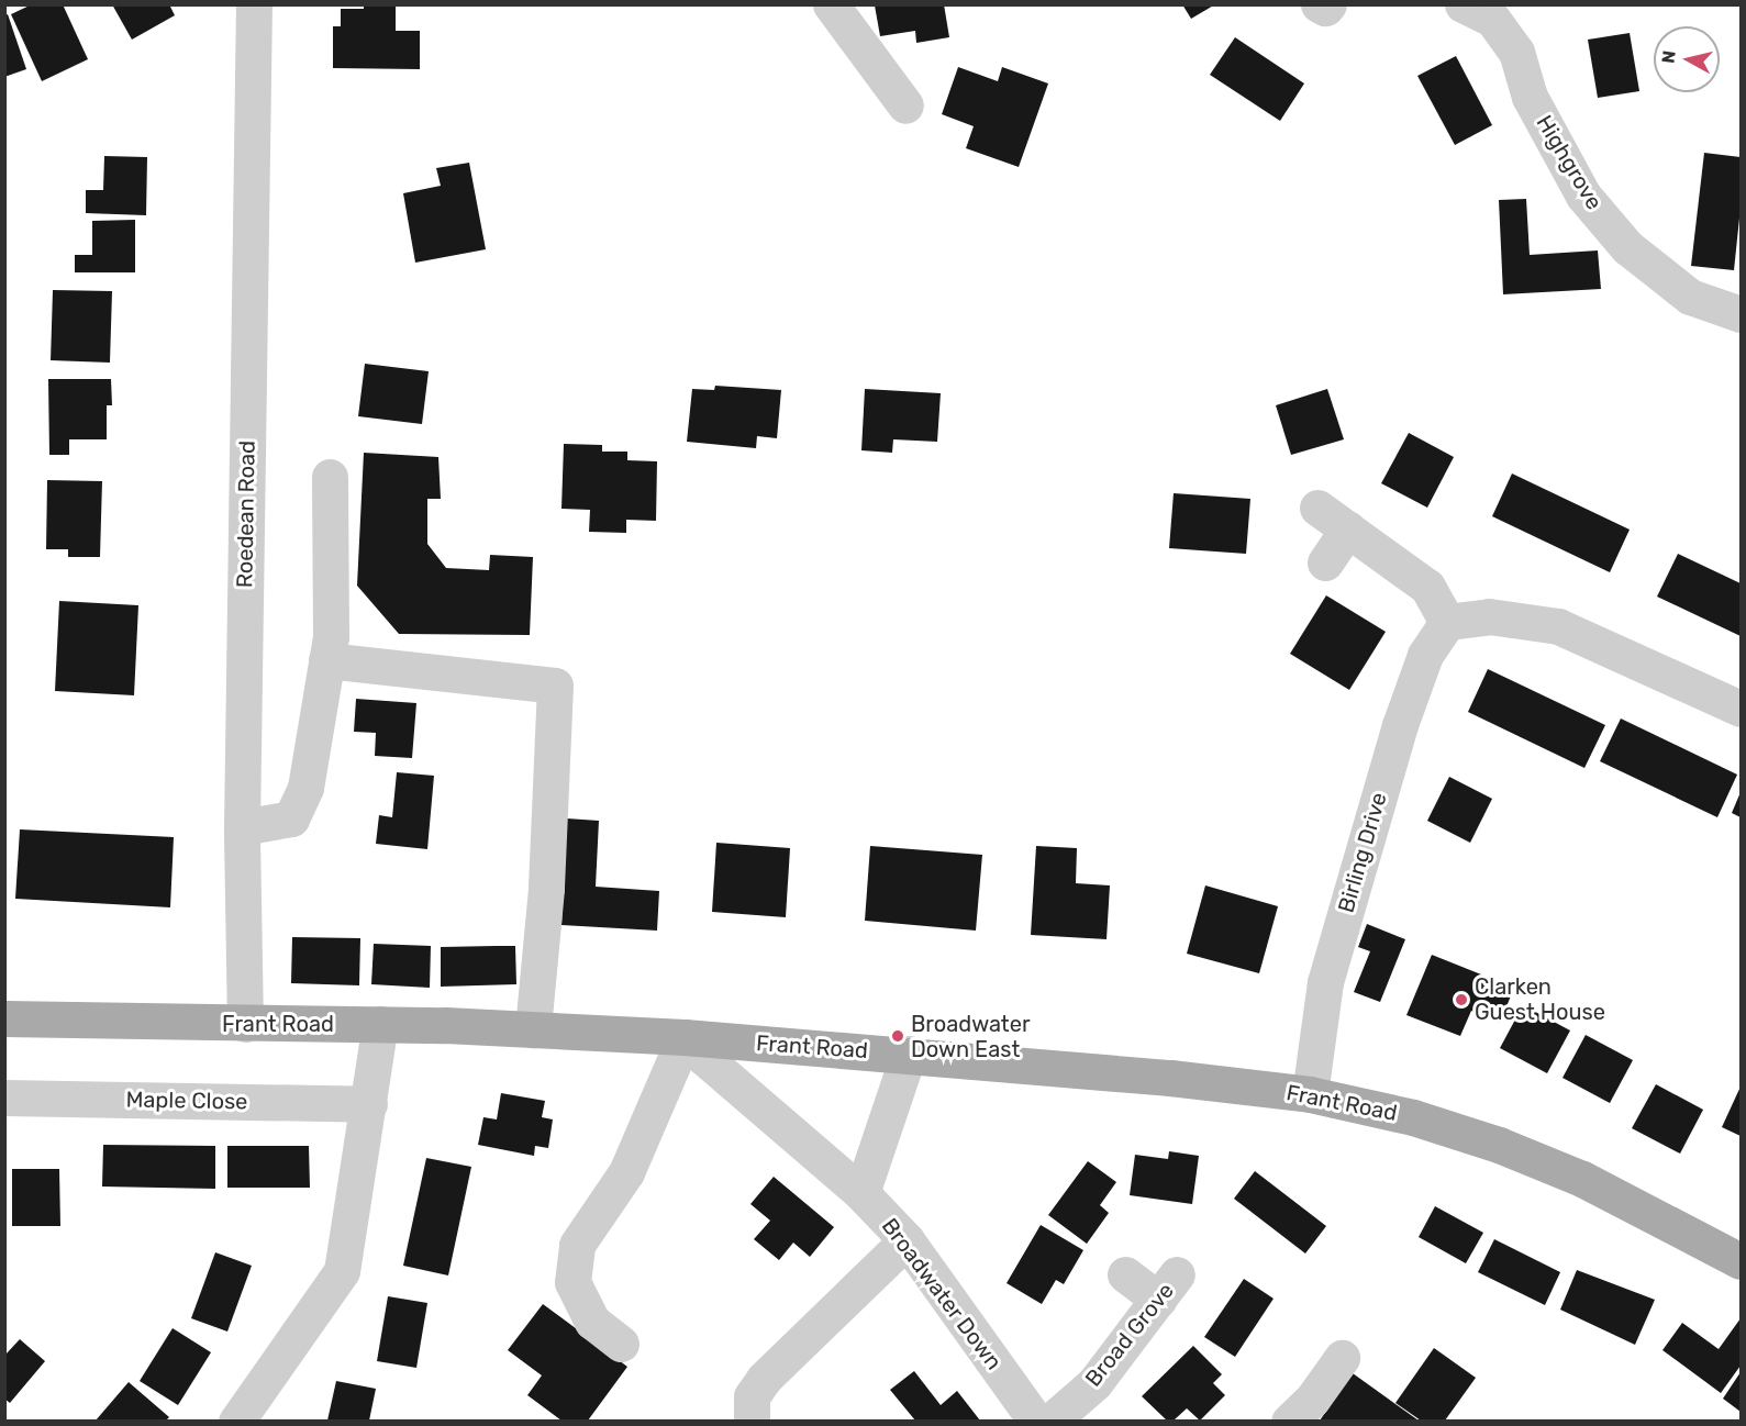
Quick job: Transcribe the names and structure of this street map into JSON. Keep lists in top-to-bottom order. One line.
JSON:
{"streets":{"main road":["Frant Road"],"street":["Highgrove","Roedean Road","Birling Drive","Maple Close","Broadwater Down","Broad Grove"]},"crossings":[["Roedean Road","Frant Road"],["Birling Drive","Frant Road"],["Frant Road","Broadwater Down"]],"places":["Clarken Guest House","Broadwater Down East"],"north":"left"}
